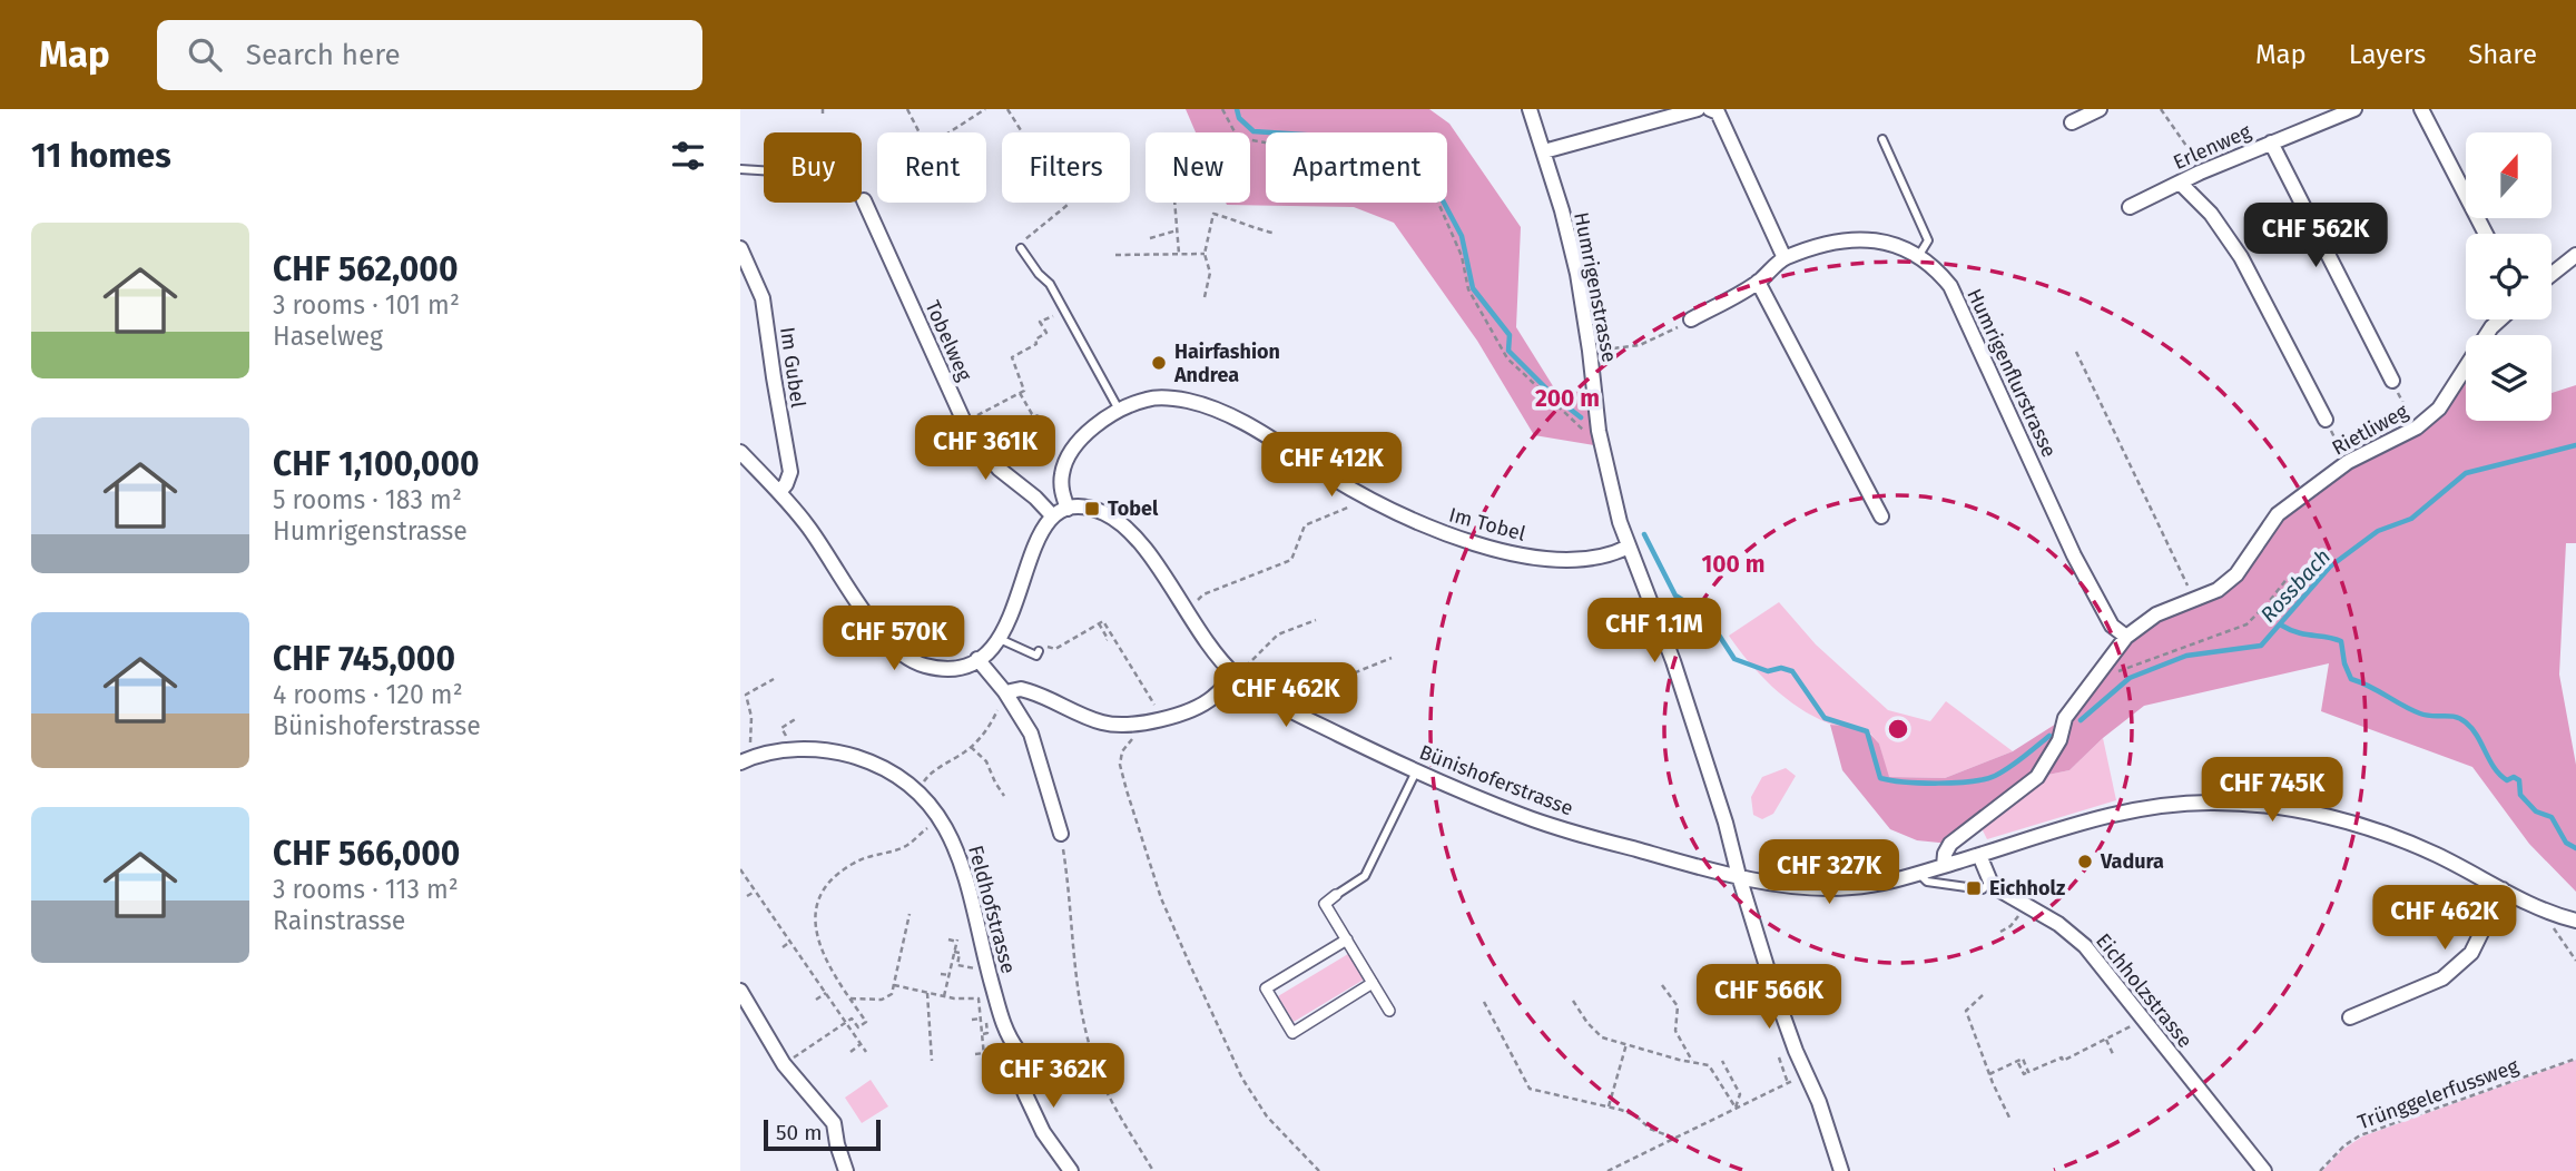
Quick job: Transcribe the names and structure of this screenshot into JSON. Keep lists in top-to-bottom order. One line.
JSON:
{"streets":{"street":["Erlenweg","Humrigenstrasse","Tobelweg","Im Gubel","Humrigenflurstrasse","Rietliweg","Im Tobel","Bünishoferstrasse","Feldhofstrasse","Eichholzstrasse"],"path":["Trünggelerfussweg"]},"crossings":[["Humrigenstrasse","Im Tobel"],["Humrigenstrasse","Bünishoferstrasse"],["Humrigenflurstrasse","Rietliweg"],["Rietliweg","Bünishoferstrasse"],["Im Tobel","Bünishoferstrasse"]],"water":["Rossbach"],"places":{"other":["Hairfashion Andrea","Vadura"],"transit":["Tobel","Eichholz"]},"scale_bar":"50 m","north":"top","page":{"header":"Map","search":"Search here","nav":["Map","Layers","Share"],"heading":"11 homes","chip":["Buy","Rent","Filters","New","Apartment"],"list":[{"name":"CHF 562,000","note":"3 rooms · 101 m² · Haselweg"},{"name":"CHF 1,100,000","note":"5 rooms · 183 m² · Humrigenstrasse"},{"name":"CHF 745,000","note":"4 rooms · 120 m² · Bünishoferstrasse"},{"name":"CHF 566,000","note":"3 rooms · 113 m² · Rainstrasse"}],"price":["CHF 562K","CHF 361K","CHF 412K","CHF 1.1M","CHF 570K","CHF 462K","CHF 745K","CHF 327K","CHF 462K","CHF 566K","CHF 362K"],"scale":"50 m"},"rings":["200 m","100 m"]}
